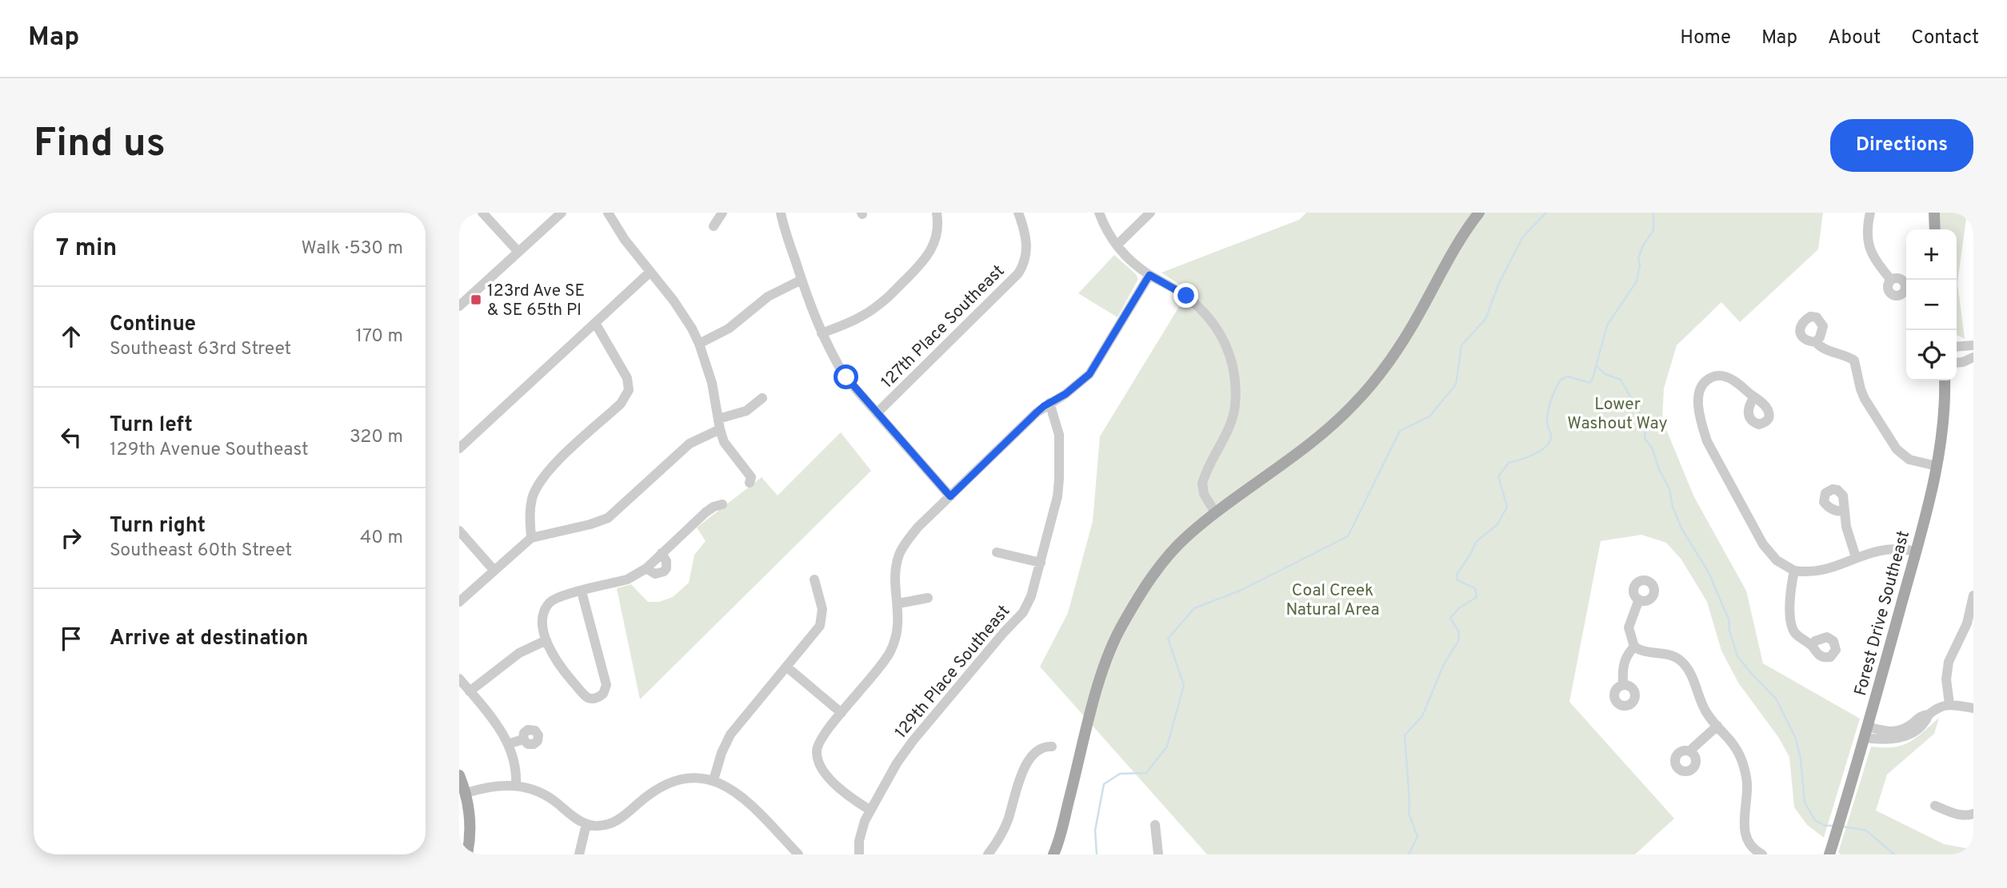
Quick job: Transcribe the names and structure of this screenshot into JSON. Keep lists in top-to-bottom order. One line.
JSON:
{"streets":{"main road":["Forest Drive Southeast"],"street":["127th Place Southeast","129th Place Southeast"]},"parks":["Lower Washout Way","Coal Creek Natural Area"],"places":{"transit":["123rd Ave SE & SE 65th Pl"]},"page":{"header":"Map","nav":["Home","Map","About","Contact"],"buttons":"Directions","title":"Find us","heading":["7 min","Walk · 530 m"],"map_buttons":["+","−"],"list":[["Continue","Southeast 63rd Street","170 m"],["Turn left","129th Avenue Southeast","320 m"],["Turn right","Southeast 60th Street","40 m"],"Arrive at destination"]}}
